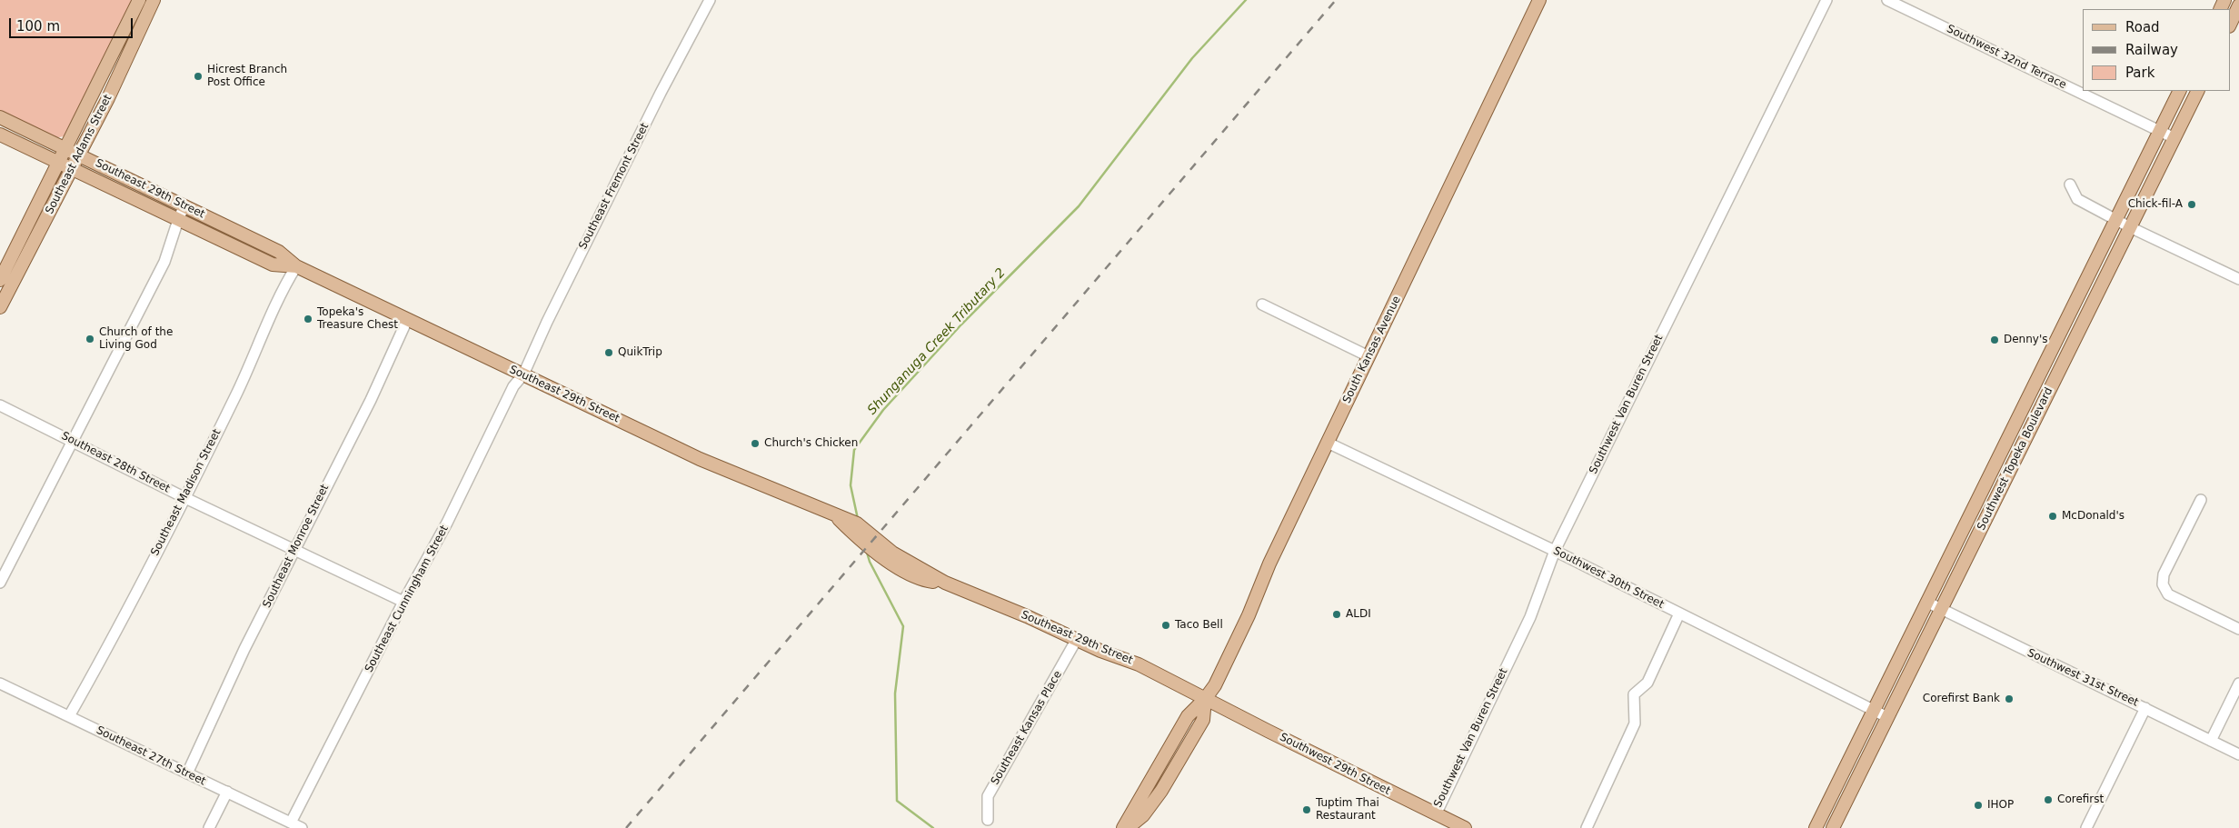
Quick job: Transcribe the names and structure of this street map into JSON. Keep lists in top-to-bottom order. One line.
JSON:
{"streets":{"main road":["Southeast Adams Street","Southeast 29th Street","South Kansas Avenue","Southwest Topeka Boulevard","Southwest 29th Street"],"street":["Southwest 32nd Terrace","Southeast Fremont Street","Southwest Van Buren Street","Southeast 28th Street","Southeast Madison Street","Southeast Monroe Street","Southwest 30th Street","Southeast Cunningham Street","Southwest 31st Street","Southeast Kansas Place","Southeast 27th Street"]},"crossings":[["Southwest 32nd Terrace","Southwest Topeka Boulevard"],["Southeast Adams Street","Southeast 29th Street"],["Southeast Fremont Street","Southeast 29th Street"],["Southeast Fremont Street","Southeast Cunningham Street"],["Southeast 29th Street","South Kansas Avenue"],["Southeast 29th Street","Southeast Madison Street"],["Southeast 29th Street","Southeast Monroe Street"],["Southeast 29th Street","Southeast Cunningham Street"],["Southeast 29th Street","Southeast Kansas Place"],["Southeast 29th Street","Southwest 29th Street"],["South Kansas Avenue","Southwest 30th Street"],["South Kansas Avenue","Southwest 29th Street"],["Southwest Van Buren Street","Southwest 30th Street"],["Southwest Van Buren Street","Southwest 29th Street"],["Southwest Topeka Boulevard","Southwest 30th Street"],["Southwest Topeka Boulevard","Southwest 31st Street"],["Southeast 28th Street","Southeast Madison Street"],["Southeast 28th Street","Southeast Monroe Street"],["Southeast 28th Street","Southeast Cunningham Street"],["Southeast Madison Street","Southeast 27th Street"],["Southeast Monroe Street","Southeast 27th Street"],["Southeast Cunningham Street","Southeast 27th Street"]],"water":["Shunganuga Creek Tributary 2"],"places":["Hicrest Branch Post Office","Chick-fil-A","Topeka's Treasure Chest","Church of the Living God","Denny's","QuikTrip","Church's Chicken","McDonald's","ALDI","Taco Bell","Corefirst Bank","Corefirst","IHOP","Tuptim Thai Restaurant"],"legend":["Road","Railway","Park"],"scale_bar":"100 m"}
